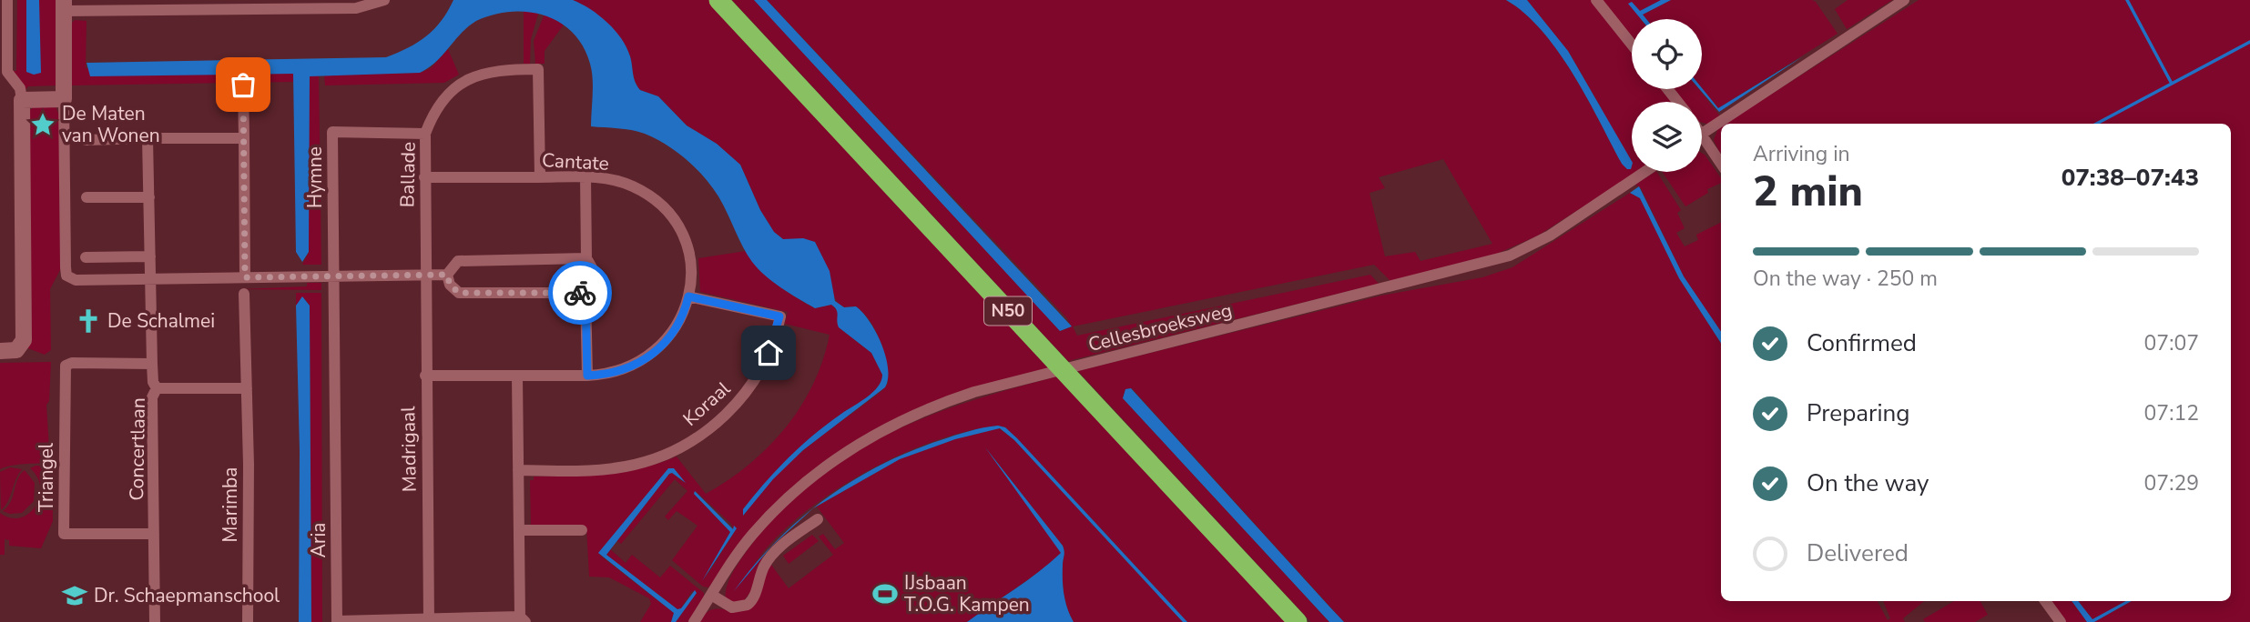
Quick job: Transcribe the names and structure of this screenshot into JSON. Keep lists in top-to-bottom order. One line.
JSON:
{"streets":{"highway":["N50"],"street":["Cantate","Ballade","Hymne","Cellesbroeksweg","Koraal","Concertlaan","Madrigaal","Triangel","Marimba","Aria"]},"crossings":[["Cantate","Ballade"],["Cantate","Koraal"],["Cantate","Madrigaal"],["Cantate","Aria"],["Ballade","Hymne"],["Ballade","Madrigaal"],["Hymne","Aria"],["Koraal","Aria"],["Concertlaan","Triangel"],["Madrigaal","Aria"]],"places":{"place":["De Maten van Wonen"],"church":["De Schalmei"],"sports":["IJsbaan T.O.G. Kampen"],"school or university":["Dr. Schaepmanschool"]},"page":{"heading":["2 min","Arriving in","07:38–07:43"],"bar":"On the way · 250 m","list":[["Confirmed","07:07"],["Preparing","07:12"],["On the way","07:29"],"Delivered"]}}
